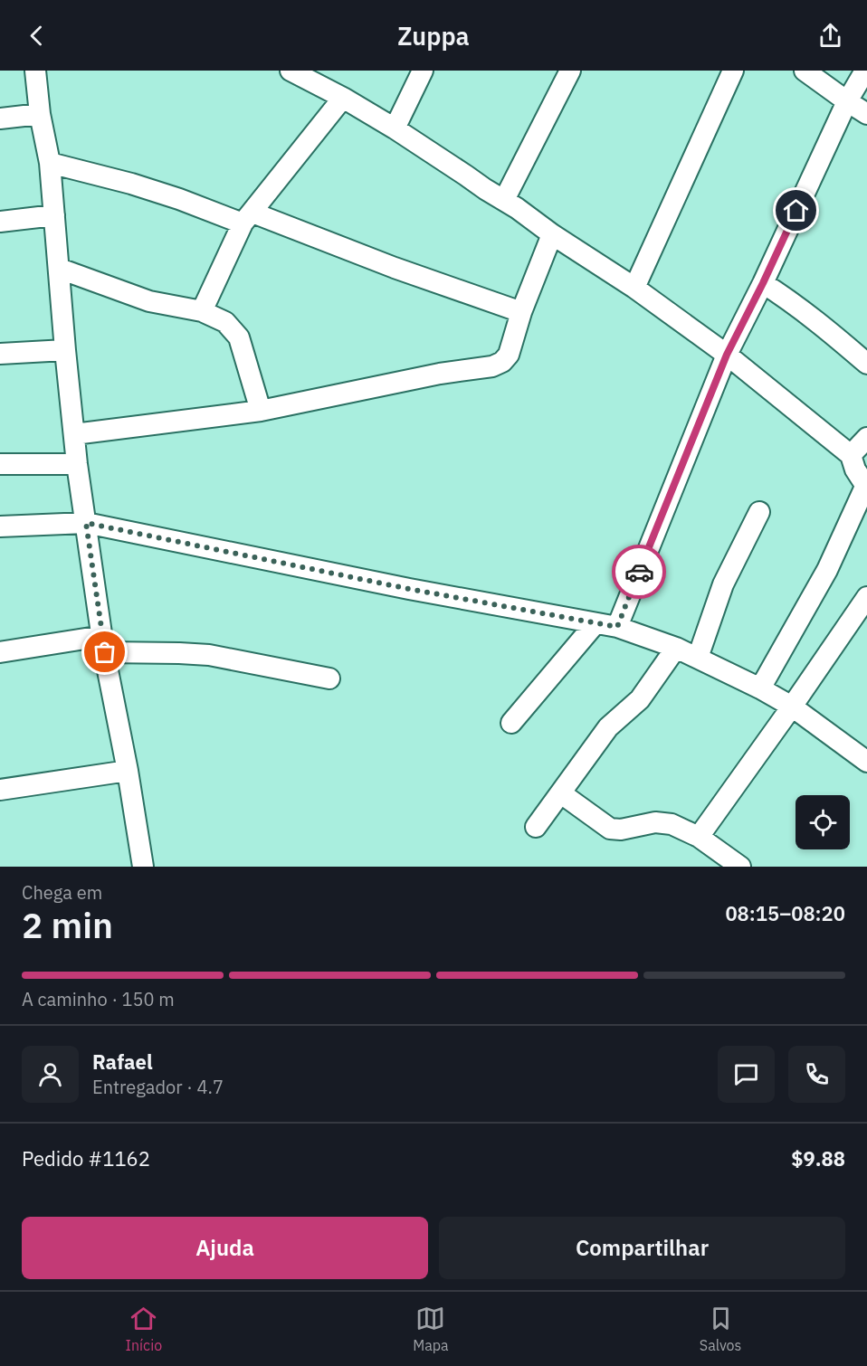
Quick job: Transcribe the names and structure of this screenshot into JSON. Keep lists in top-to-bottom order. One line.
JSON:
{"page":{"header":"Zuppa","heading":["2 min","Chega em","08:15–08:20"],"panel":["Rafael","Entregador · 4.7","Pedido #1162","$9.88"],"bar":"A caminho · 150 m","buttons":["Ajuda","Compartilhar"],"tabs":["Início","Mapa","Salvos"]}}
